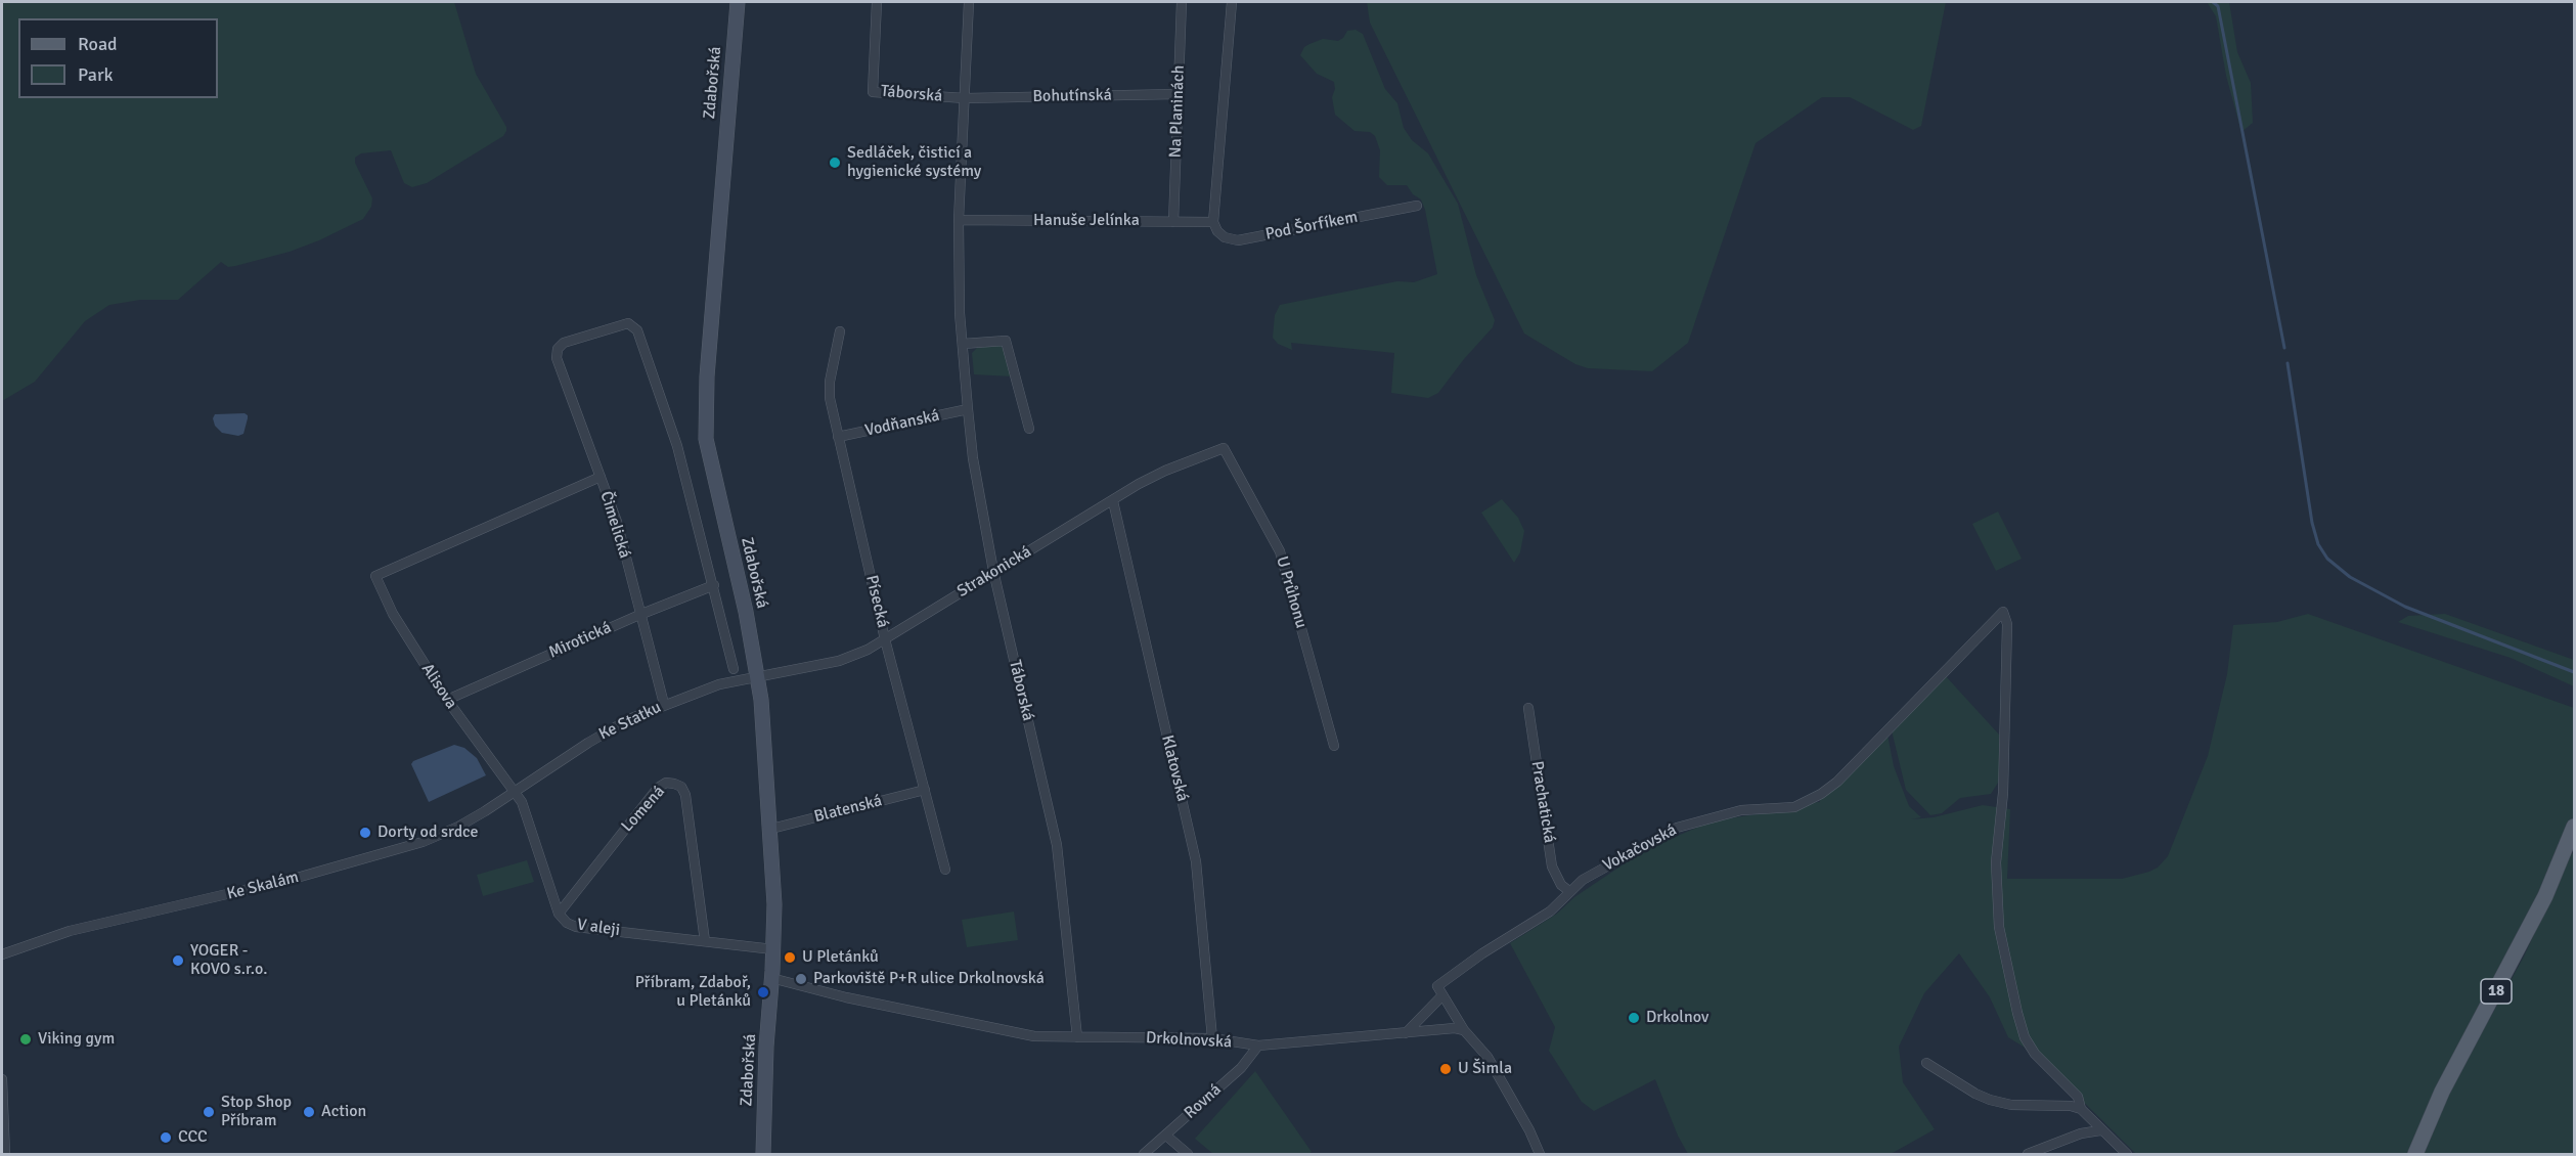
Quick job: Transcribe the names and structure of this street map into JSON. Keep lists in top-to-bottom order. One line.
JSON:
{"streets":{"main road":["18"],"street":["Zdabořská","Táborská","Bohutínská","Na Planinách","Hanuše Jelínka","Pod Šorfíkem","Vodňanská","Čimelická","Strakonická","U Průhonu","Písecká","Mirotická","Alisova","Ke Statku","Klatovská","Prachatická","Lomená","Blatenská","Vokačovská","Ke Skalám","V aleji","Drkolnovská","Rovná"]},"crossings":[["Zdabořská","Strakonická"],["Zdabořská","Ke Statku"],["Zdabořská","Blatenská"],["Zdabořská","V aleji"],["Zdabořská","Drkolnovská"],["Táborská","Bohutínská"],["Táborská","Hanuše Jelínka"],["Táborská","Vodňanská"],["Táborská","Strakonická"],["Táborská","Drkolnovská"],["Bohutínská","Na Planinách"],["Na Planinách","Hanuše Jelínka"],["Hanuše Jelínka","Pod Šorfíkem"],["Vodňanská","Písecká"],["Čimelická","Mirotická"],["Čimelická","Alisova"],["Čimelická","Ke Statku"],["Strakonická","U Průhonu"],["Strakonická","Písecká"],["Strakonická","Ke Statku"],["Strakonická","Klatovská"],["Písecká","Blatenská"],["Mirotická","Alisova"],["Alisova","Ke Statku"],["Alisova","Ke Skalám"],["Alisova","V aleji"],["Ke Statku","Ke Skalám"],["Ke Statku","V aleji"],["Klatovská","Drkolnovská"],["Prachatická","Vokačovská"],["Lomená","V aleji"],["Ke Skalám","V aleji"],["Drkolnovská","Rovná"]],"places":["Sedláček, čisticí a hygienické systémy","Dorty od srdce","U Pletánků","YOGER - KOVO s.r.o.","Parkoviště P+R ulice Drkolnovská","Příbram, Zdaboř, u Pletánků","Drkolnov","Viking gym","U Šimla","Stop Shop Příbram","Action","CCC"],"legend":["Road","Park"]}
